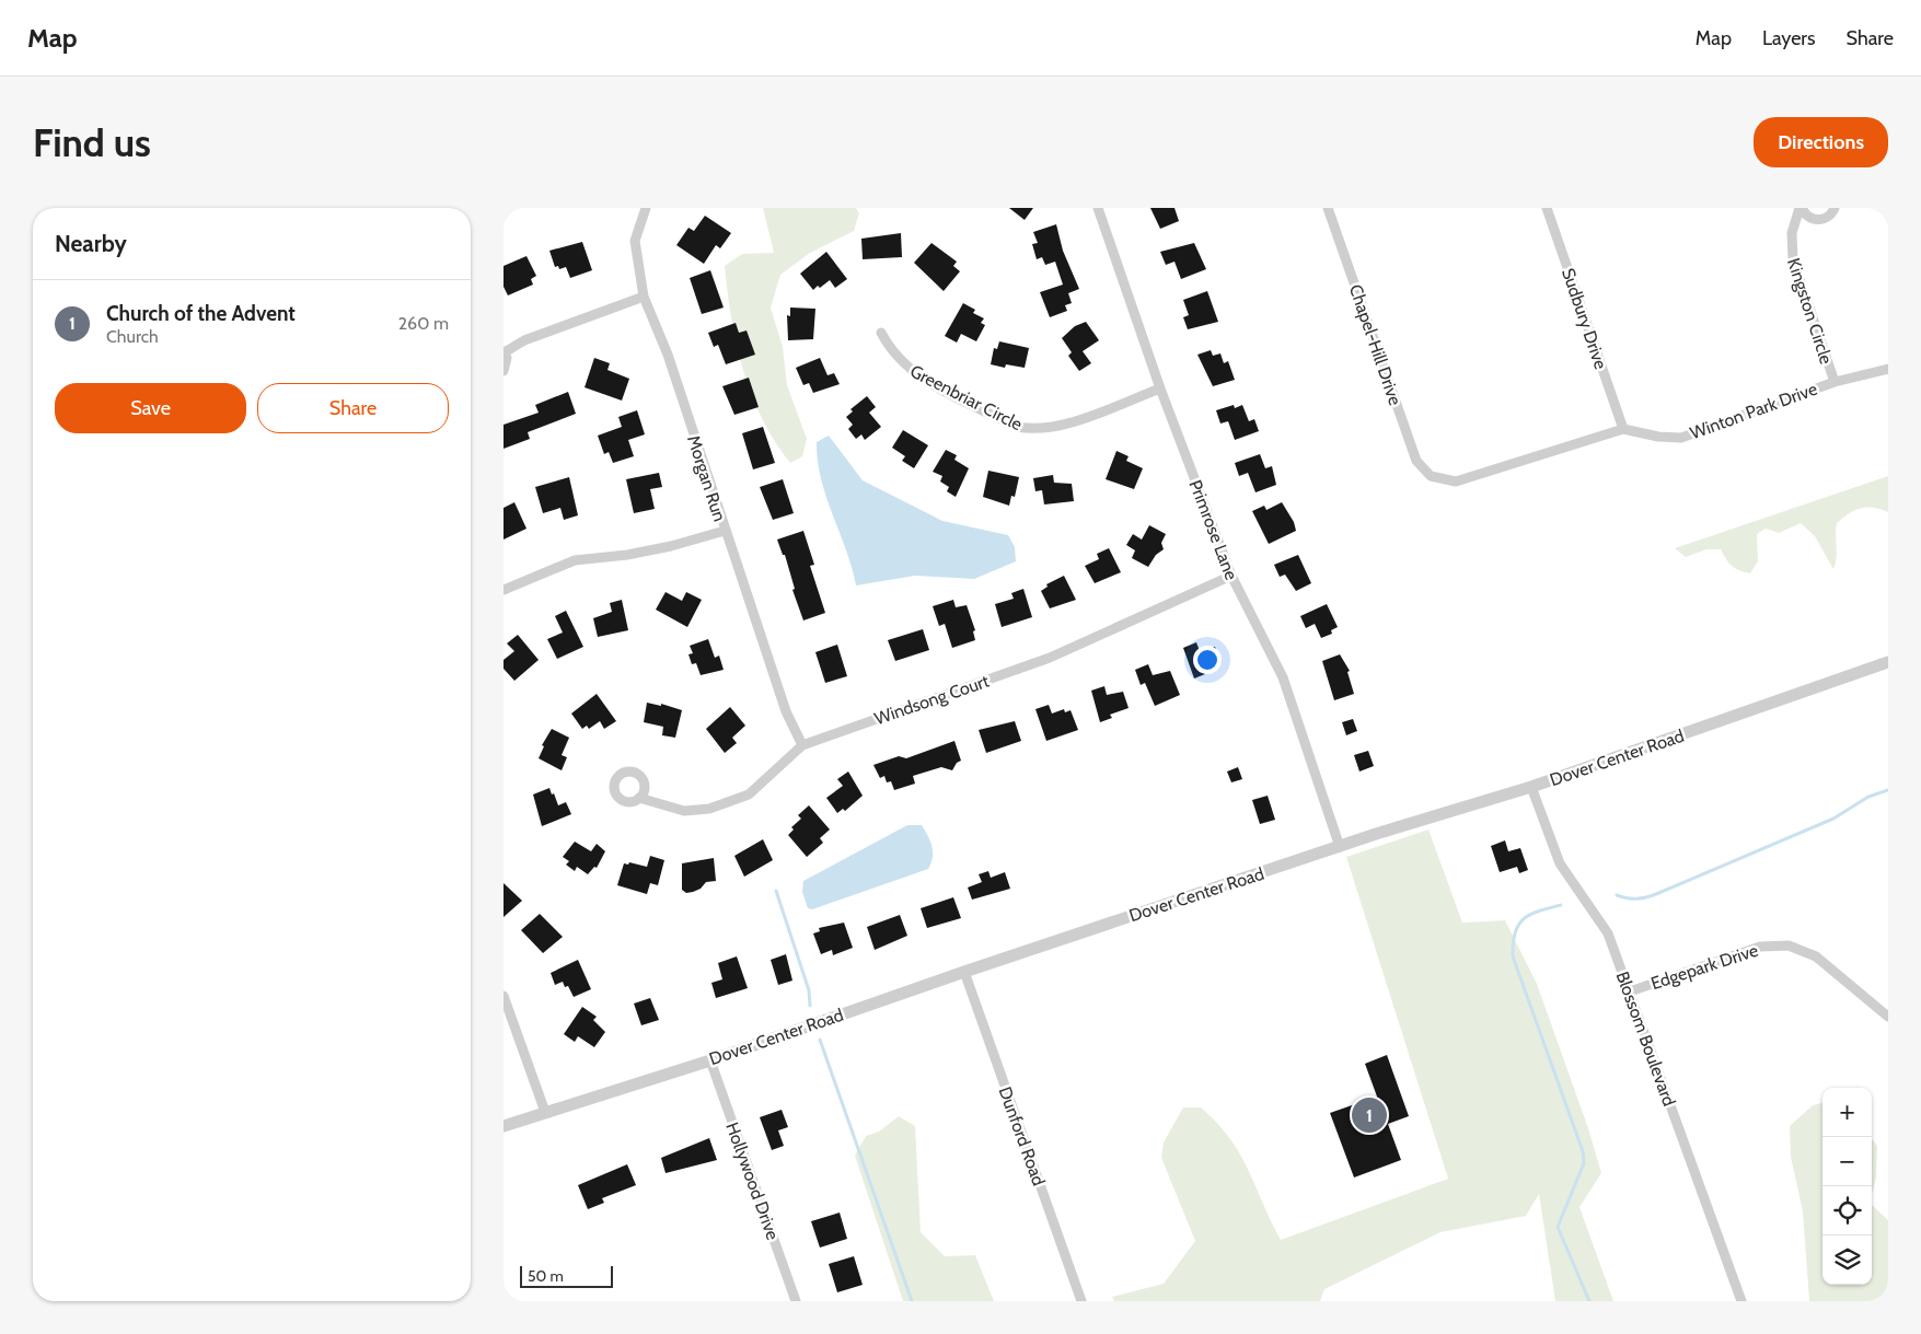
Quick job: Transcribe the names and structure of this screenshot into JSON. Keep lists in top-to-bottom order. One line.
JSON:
{"streets":{"street":["Kingston Circle","Sudbury Drive","Chapel-Hill Drive","Greenbriar Circle","Winton Park Drive","Morgan Run","Primrose Lane","Windsong Court","Dover Center Road","Edgepark Drive","Blossom Boulevard","Dunford Road","Hollywood Drive"]},"crossings":[["Kingston Circle","Winton Park Drive"],["Sudbury Drive","Winton Park Drive"],["Chapel-Hill Drive","Winton Park Drive"],["Greenbriar Circle","Primrose Lane"],["Morgan Run","Windsong Court"],["Primrose Lane","Windsong Court"],["Primrose Lane","Dover Center Road"],["Dover Center Road","Blossom Boulevard"],["Dover Center Road","Dunford Road"],["Dover Center Road","Hollywood Drive"],["Edgepark Drive","Blossom Boulevard"]],"scale_bar":"50 m","page":{"header":"Map","nav":["Map","Layers","Share"],"buttons":["Directions",["Save","Share"]],"title":"Find us","heading":"Nearby","list":[{"mark":"1","name":"Church of the Advent","note":"Church","value":"260 m"}],"map_buttons":["+","−"],"pins":"1","scale":"50 m"}}
